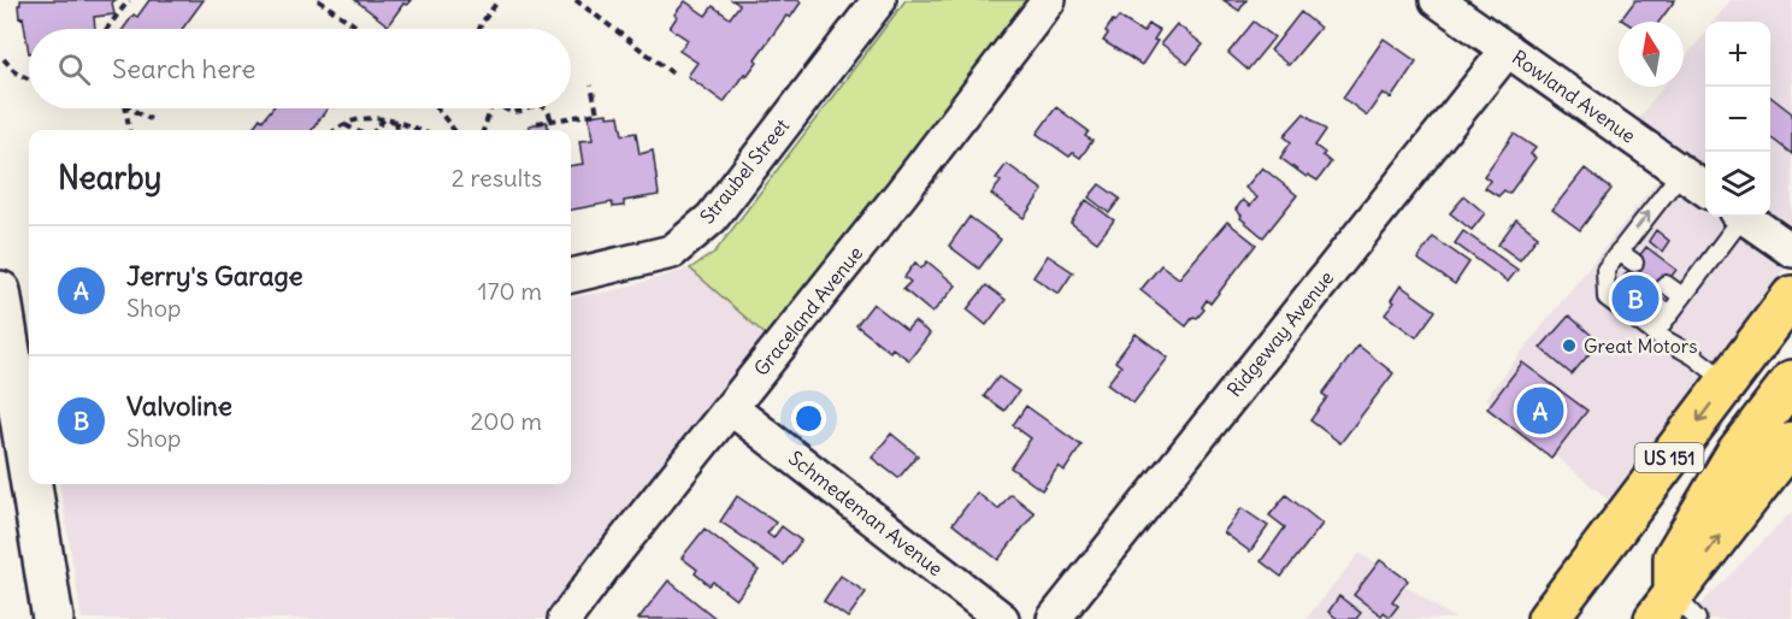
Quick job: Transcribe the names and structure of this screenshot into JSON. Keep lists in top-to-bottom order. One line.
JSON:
{"streets":{"main road":["US 151"],"street":["Rowland Avenue","Straubel Street","Graceland Avenue","Ridgeway Avenue","Schmedeman Avenue"]},"crossings":[["Rowland Avenue","Ridgeway Avenue"],["Graceland Avenue","Schmedeman Avenue"]],"places":["Great Motors"],"north":"top","page":{"map_buttons":["+","−"],"search":"Search here","heading":["Nearby","2 results"],"list":[{"mark":"A","name":"Jerry's Garage","note":"Shop","value":"170 m"},{"mark":"B","name":"Valvoline","note":"Shop","value":"200 m"}],"pins":["B","A"]}}
